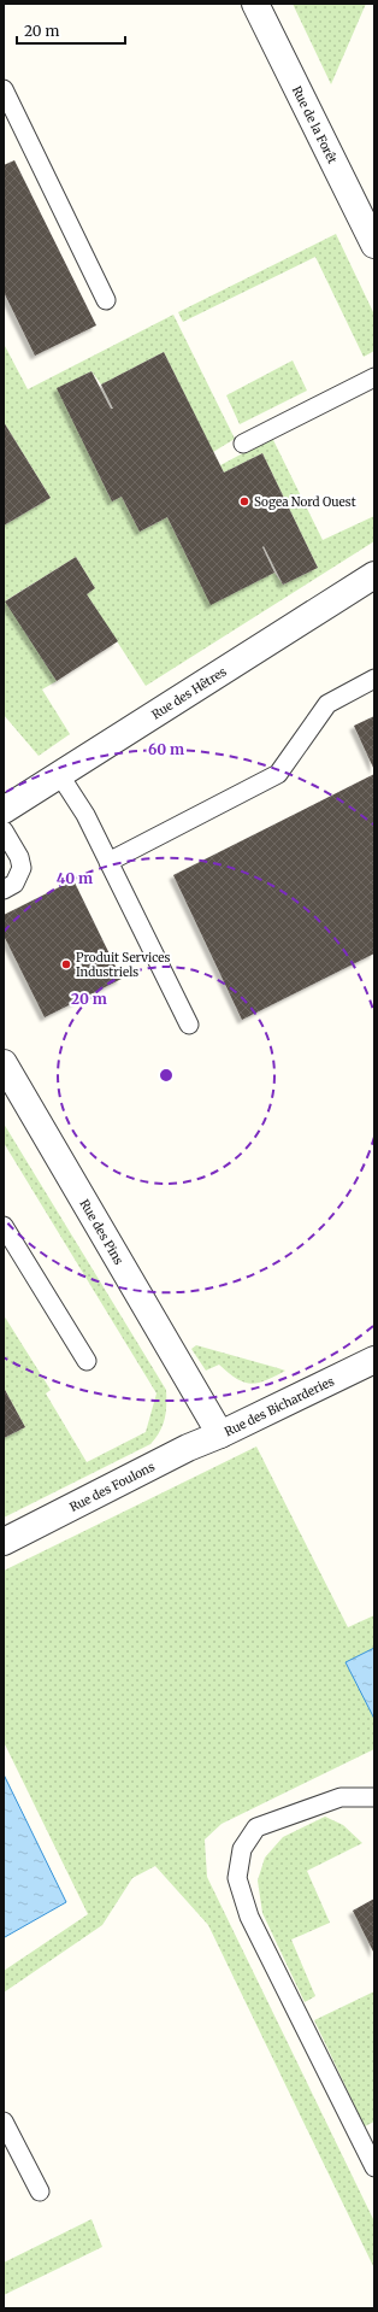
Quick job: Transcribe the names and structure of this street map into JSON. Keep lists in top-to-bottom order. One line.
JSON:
{"streets":{"street":["Rue de la Forêt","Rue des Hêtres","Rue des Pins","Rue des Bicharderies","Rue des Foulons"]},"crossings":[["Rue des Pins","Rue des Bicharderies"],["Rue des Bicharderies","Rue des Foulons"]],"places":["Sogea Nord Ouest","Produit Services Industriels"],"scale_bar":"20 m","rings":["60 m","40 m","20 m"]}
